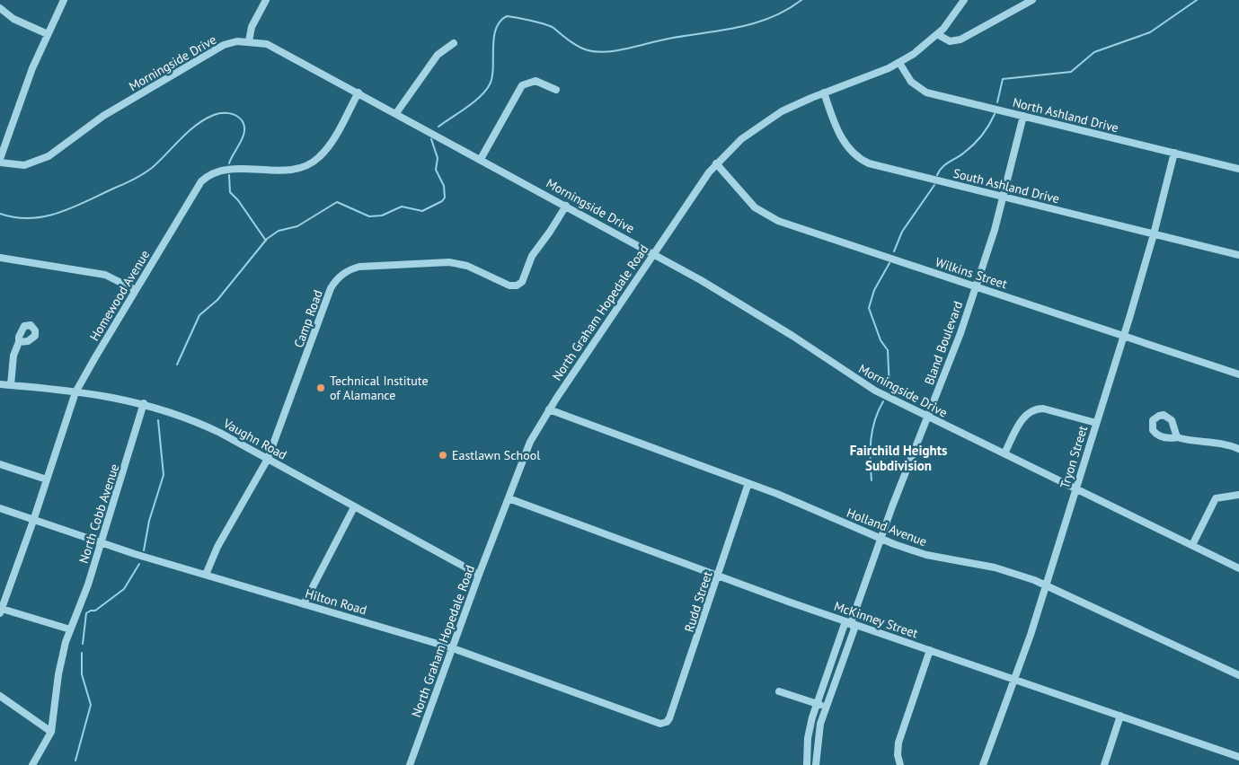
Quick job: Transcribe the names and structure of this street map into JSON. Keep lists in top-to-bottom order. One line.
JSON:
{"streets":{"street":["Morningside Drive","North Ashland Drive","South Ashland Drive","Wilkins Street","Homewood Avenue","North Graham Hopedale Road","Camp Road","Bland Boulevard","Vaughn Road","Tryon Street","North Cobb Avenue","Holland Avenue","Hilton Road","Rudd Street","McKinney Street"]},"crossings":[["Morningside Drive","Homewood Avenue"],["Morningside Drive","North Graham Hopedale Road"],["Morningside Drive","Camp Road"],["Morningside Drive","Bland Boulevard"],["Morningside Drive","Tryon Street"],["North Ashland Drive","North Graham Hopedale Road"],["North Ashland Drive","Bland Boulevard"],["North Ashland Drive","Tryon Street"],["South Ashland Drive","North Graham Hopedale Road"],["South Ashland Drive","Bland Boulevard"],["South Ashland Drive","Tryon Street"],["Wilkins Street","North Graham Hopedale Road"],["Wilkins Street","Bland Boulevard"],["Wilkins Street","Tryon Street"],["Homewood Avenue","Vaughn Road"],["Homewood Avenue","Hilton Road"],["North Graham Hopedale Road","Vaughn Road"],["North Graham Hopedale Road","Holland Avenue"],["North Graham Hopedale Road","Hilton Road"],["North Graham Hopedale Road","McKinney Street"],["Camp Road","Vaughn Road"],["Camp Road","Hilton Road"],["Bland Boulevard","Holland Avenue"],["Bland Boulevard","McKinney Street"],["Vaughn Road","North Cobb Avenue"],["Tryon Street","Holland Avenue"],["Tryon Street","McKinney Street"],["North Cobb Avenue","Hilton Road"],["Holland Avenue","Rudd Street"],["Hilton Road","Rudd Street"],["Rudd Street","McKinney Street"]],"districts":["Fairchild Heights Subdivision"],"places":["Technical Institute of Alamance","Eastlawn School"]}
